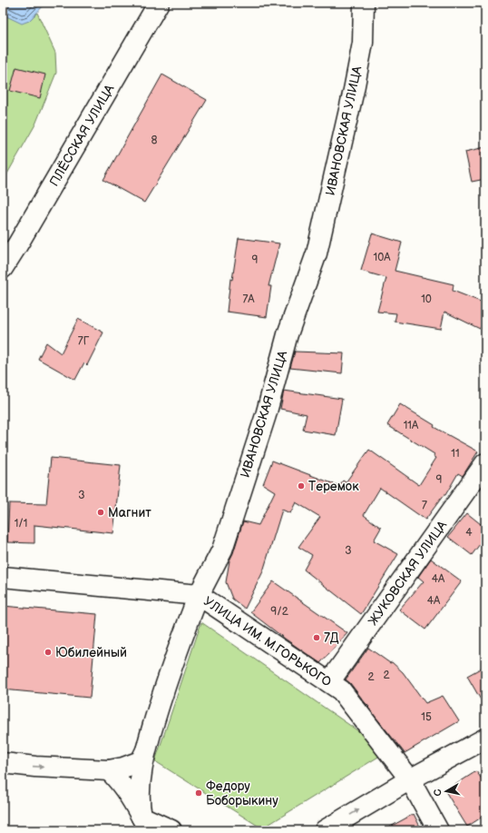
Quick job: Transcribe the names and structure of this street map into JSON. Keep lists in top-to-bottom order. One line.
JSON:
{"streets":{"street":["ИВАНОВСКАЯ УЛИЦА","ПЛЁССКАЯ УЛИЦА","ЖУКОВСКАЯ УЛИЦА","УЛИЦА ИМ. М.ГОРЬКОГО"]},"crossings":[["ИВАНОВСКАЯ УЛИЦА","УЛИЦА ИМ. М.ГОРЬКОГО"],["ЖУКОВСКАЯ УЛИЦА","УЛИЦА ИМ. М.ГОРЬКОГО"]],"places":["Теремок","Магнит","7Д","Юбилейный","Федору Боборыкину"],"house_numbers":["8","10А","9","7А","10","7Г","11А","11","9","3","7","1/1","4","3","4А","4А","9/2","2","2","15"],"north":"left"}
